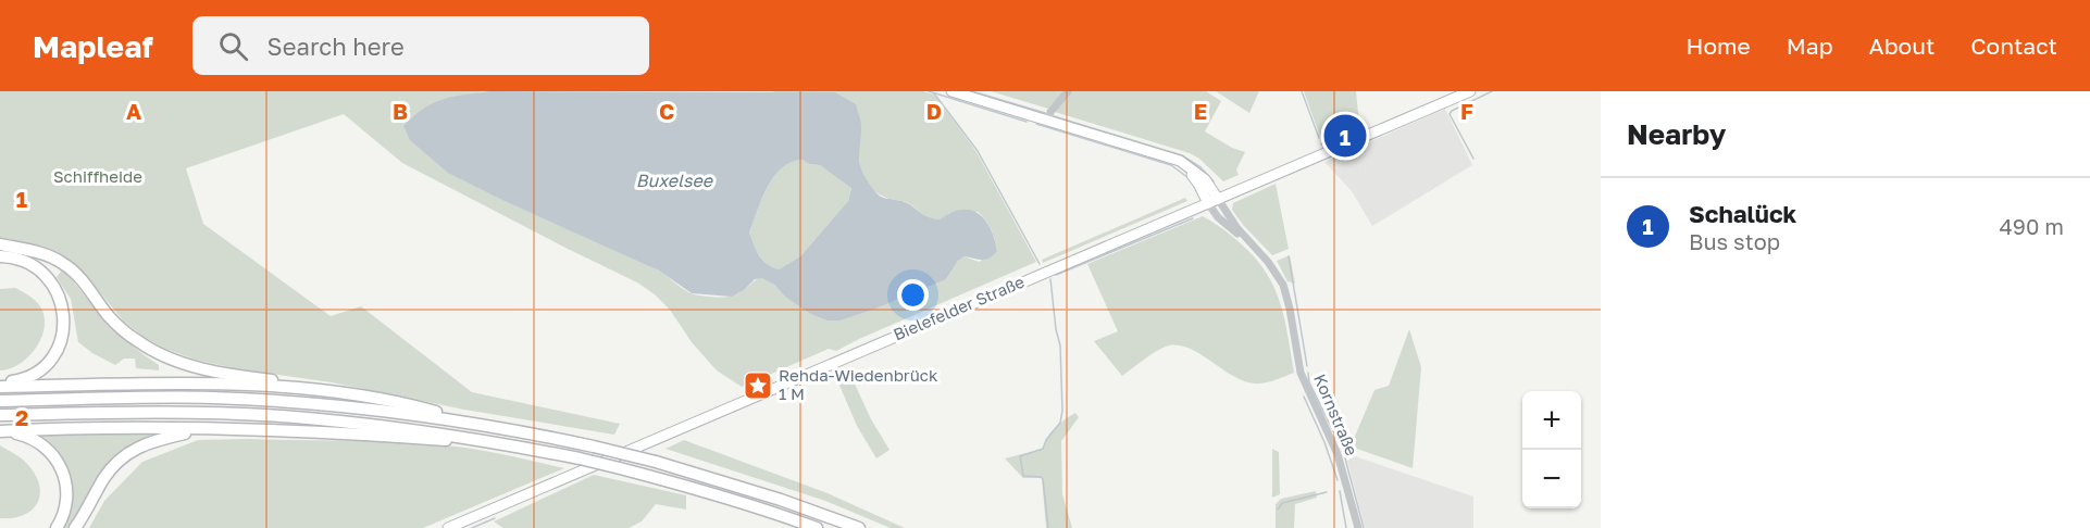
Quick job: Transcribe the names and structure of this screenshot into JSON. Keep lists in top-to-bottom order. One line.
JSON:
{"streets":{"main road":["Bielefelder Straße"],"street":["Kornstraße"]},"crossings":[["Bielefelder Straße","Kornstraße"]],"water":["Buxelsee"],"parks":["Schiffheide"],"places":{"place":["Rehda-Wiedenbrück 1 M"]},"page":{"header":"Mapleaf","search":"Search here","nav":["Home","Map","About","Contact"],"heading":"Nearby","pins":"1","list":[{"mark":"1","name":"Schalück","note":"Bus stop","value":"490 m"}],"map_buttons":["+","−"]},"grid":{"columns":["A","B","C","D","E","F"],"rows":["1","2"]}}
